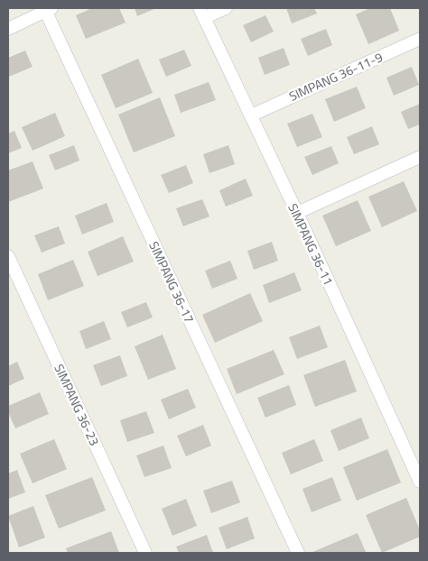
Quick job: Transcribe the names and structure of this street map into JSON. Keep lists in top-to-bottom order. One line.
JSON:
{"streets":{"street":["SIMPANG 36-11-9","SIMPANG 36-11","SIMPANG 36-17","SIMPANG 36-23"]},"crossings":[["SIMPANG 36-11-9","SIMPANG 36-11"]]}
